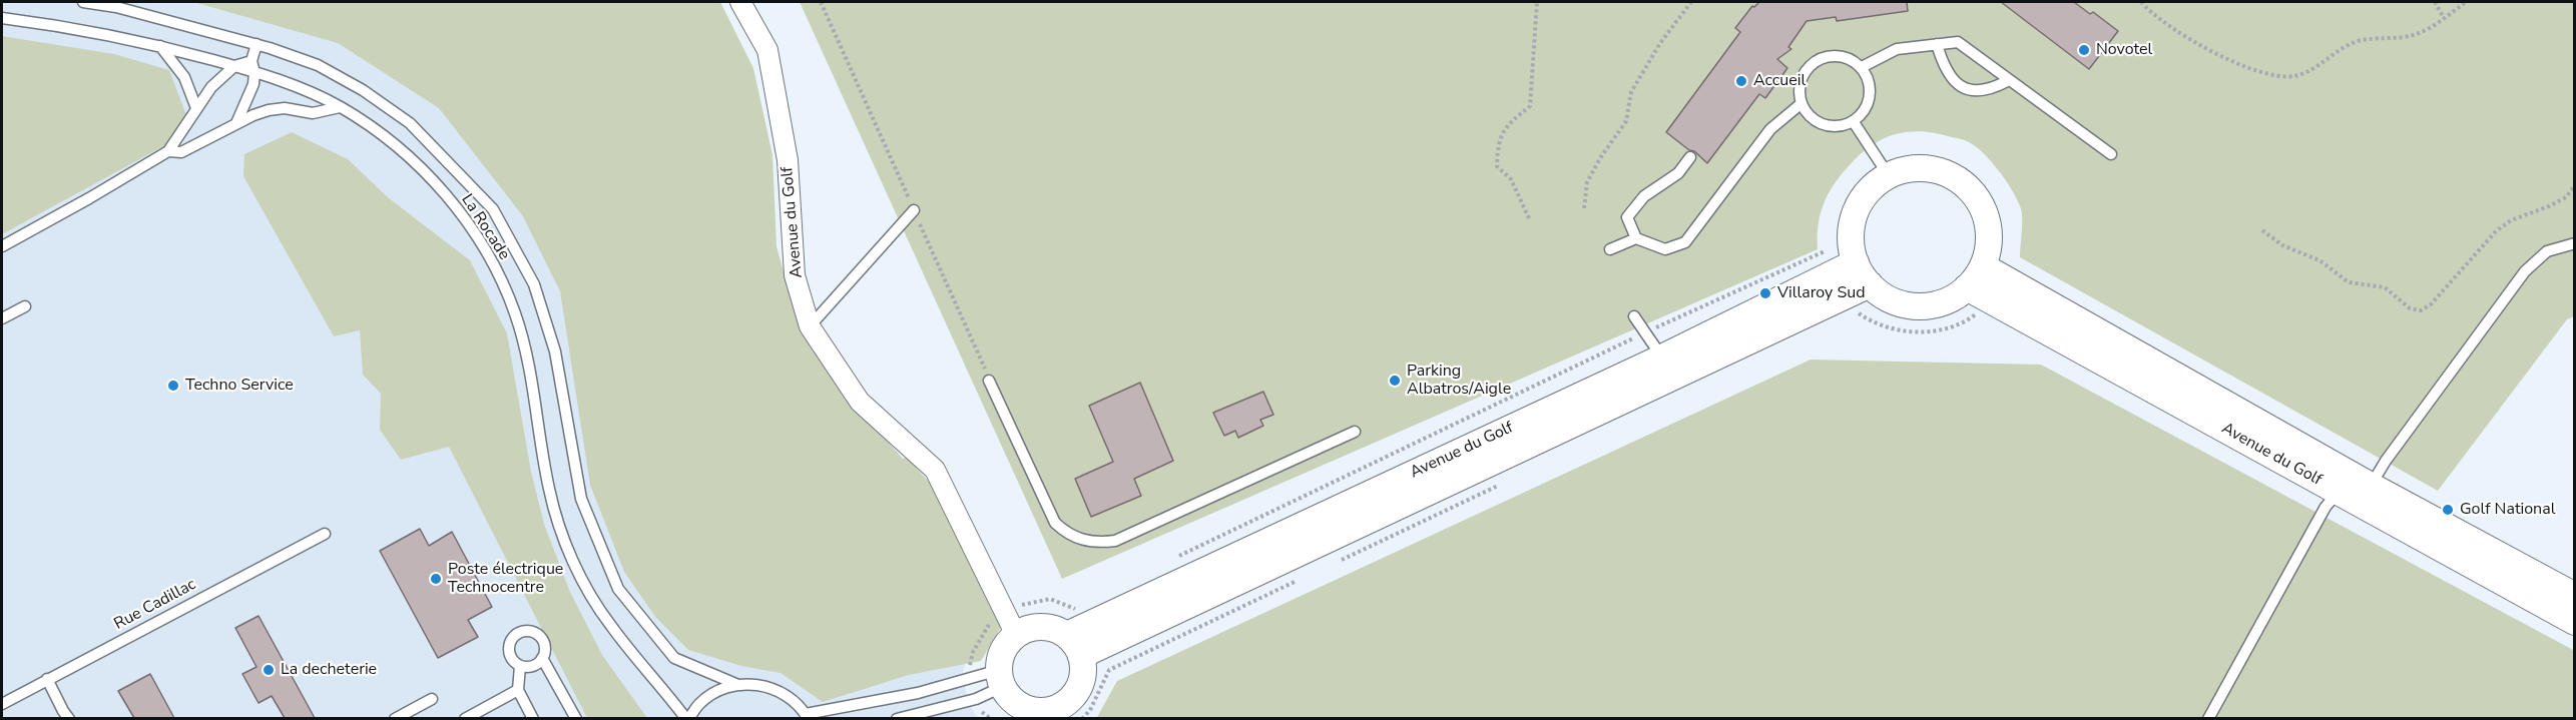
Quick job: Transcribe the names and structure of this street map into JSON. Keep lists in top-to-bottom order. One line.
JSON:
{"streets":{"street":["Avenue du Golf"],"lane":["La Rocade","Rue Cadillac"]},"places":["Novotel","Accueil","Villaroy Sud","Parking Albatros/Aigle","Techno Service","Golf National","Poste électrique Technocentre","La decheterie"]}
